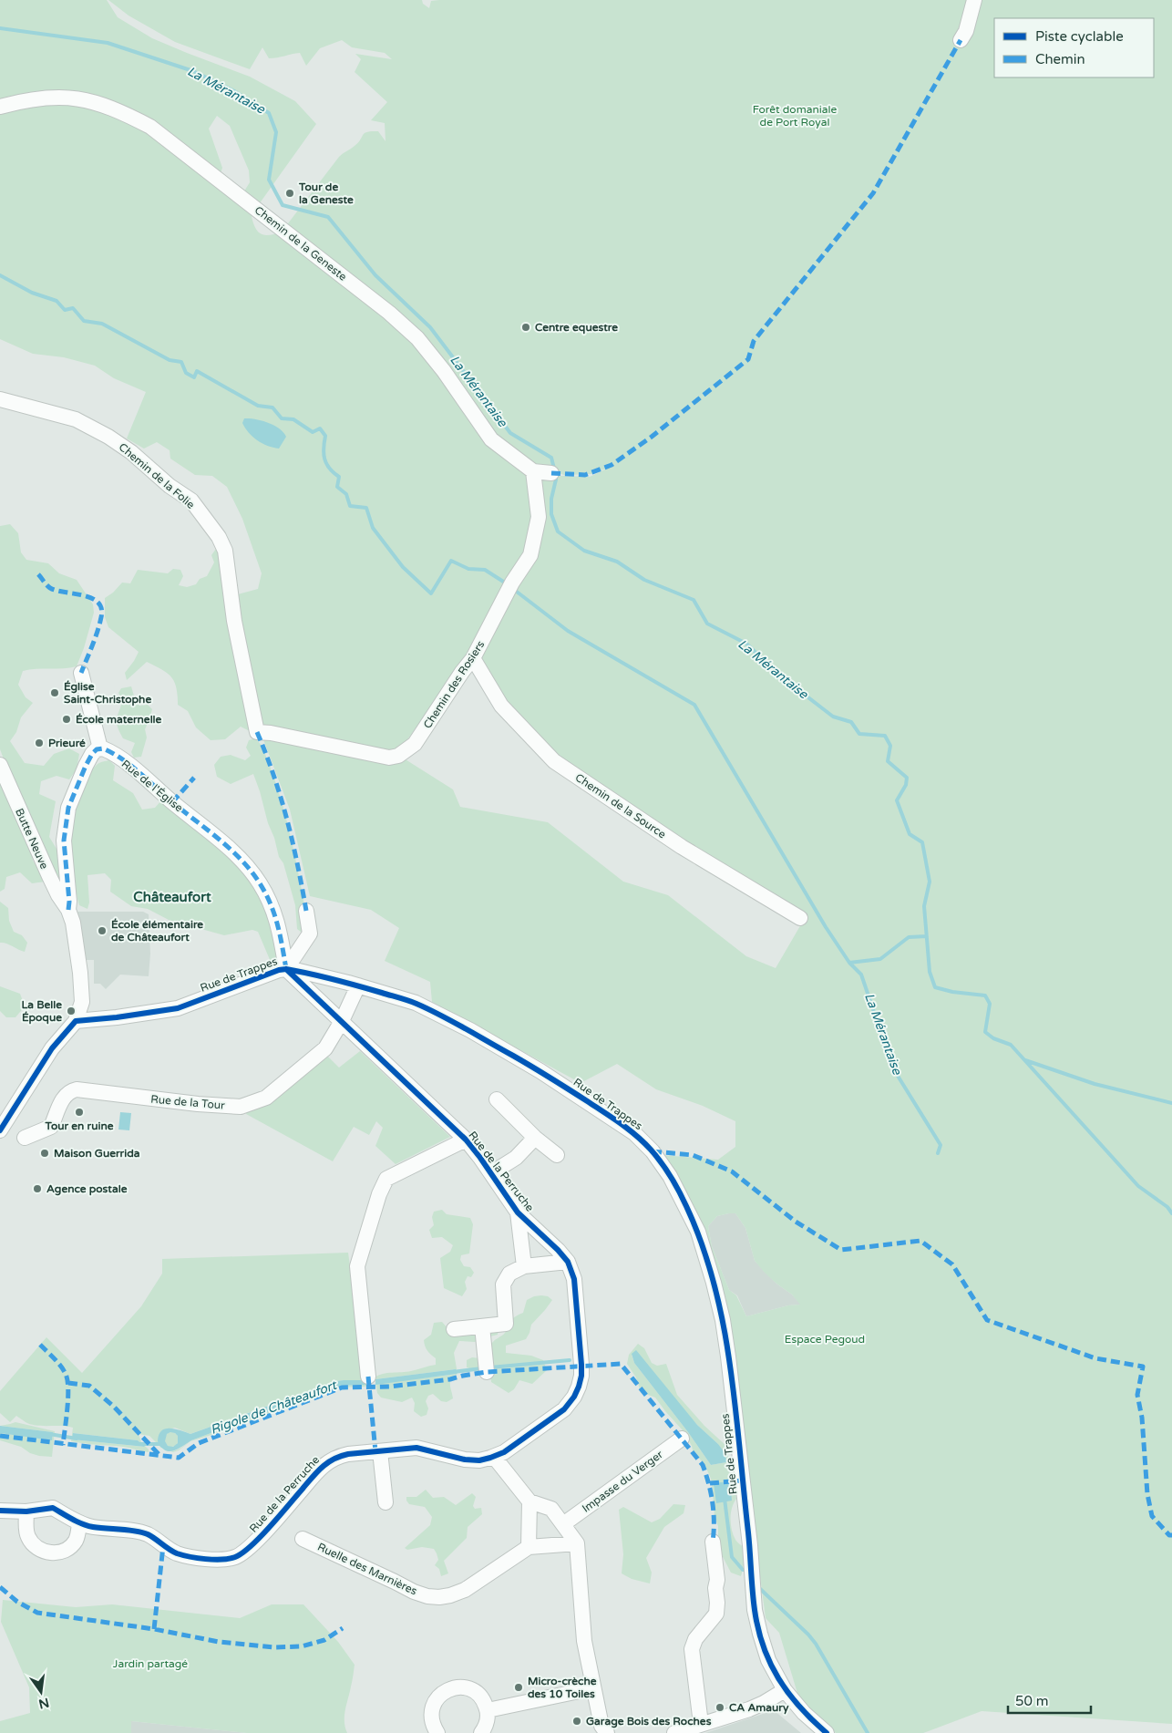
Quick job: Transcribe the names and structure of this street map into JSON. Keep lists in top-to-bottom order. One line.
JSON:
{"streets":{"street":["Chemin de la Geneste","Chemin de la Folie","Chemin des Rosiers","Rue de l'Église","Chemin de la Source","Butte Neuve","Rue de Trappes","Rue de la Tour","Rue de la Perruche","Impasse du Verger","Ruelle des Marnières"]},"crossings":[["Chemin de la Geneste","Chemin des Rosiers"],["Chemin de la Folie","Chemin des Rosiers"],["Chemin des Rosiers","Chemin de la Source"],["Rue de l'Église","Rue de Trappes"],["Rue de Trappes","Rue de la Tour"],["Rue de la Tour","Rue de la Perruche"]],"districts":["Châteaufort"],"water":["La Mérantaise","Rigole de Châteaufort"],"parks":["Forêt domaniale de Port Royal","Espace Pegoud","Jardin partagé"],"places":["Tour de la Geneste","Centre equestre","Église Saint-Christophe","École maternelle","Prieuré","École élémentaire de Châteaufort","La Belle Époque","Tour en ruine","Maison Guerrida","Agence postale","Micro-crèche des 10 Toiles","CA Amaury","Garage Bois des Roches"],"legend":["Piste cyclable","Chemin"],"scale_bar":"50 m","north":"bottom"}
